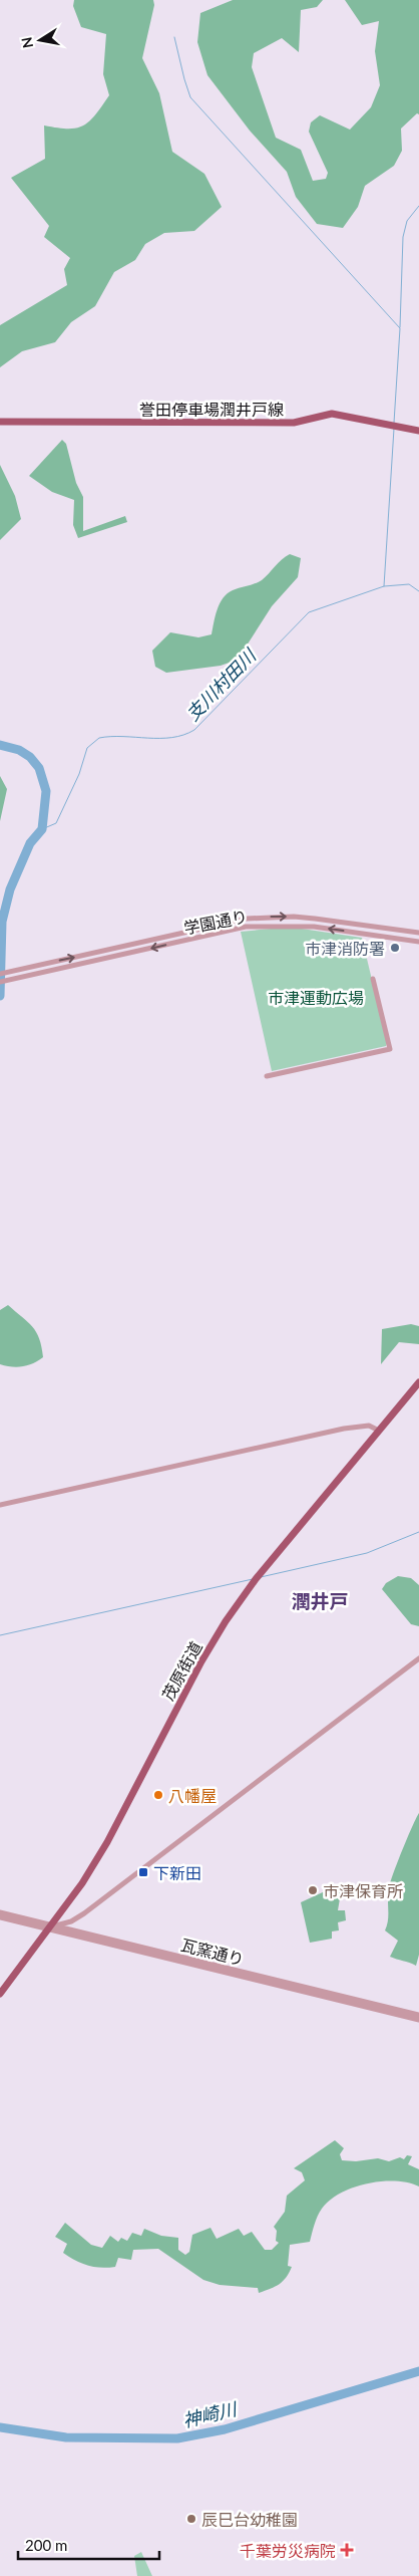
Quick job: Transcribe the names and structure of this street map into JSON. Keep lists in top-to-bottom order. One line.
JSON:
{"streets":{"main road":["誉田停車場潤井戸線","茂原街道"],"street":["学園通り","瓦窯通り"]},"crossings":[["茂原街道","瓦窯通り"]],"districts":["潤井戸"],"water":["支川村田川","神崎川"],"parks":["市津運動広場"],"places":{"other":["市津消防署","八幡屋","市津保育所","辰巳台幼稚園"],"transit":["下新田"],"health":["千葉労災病院"]},"scale_bar":"200 m","north":"left"}
